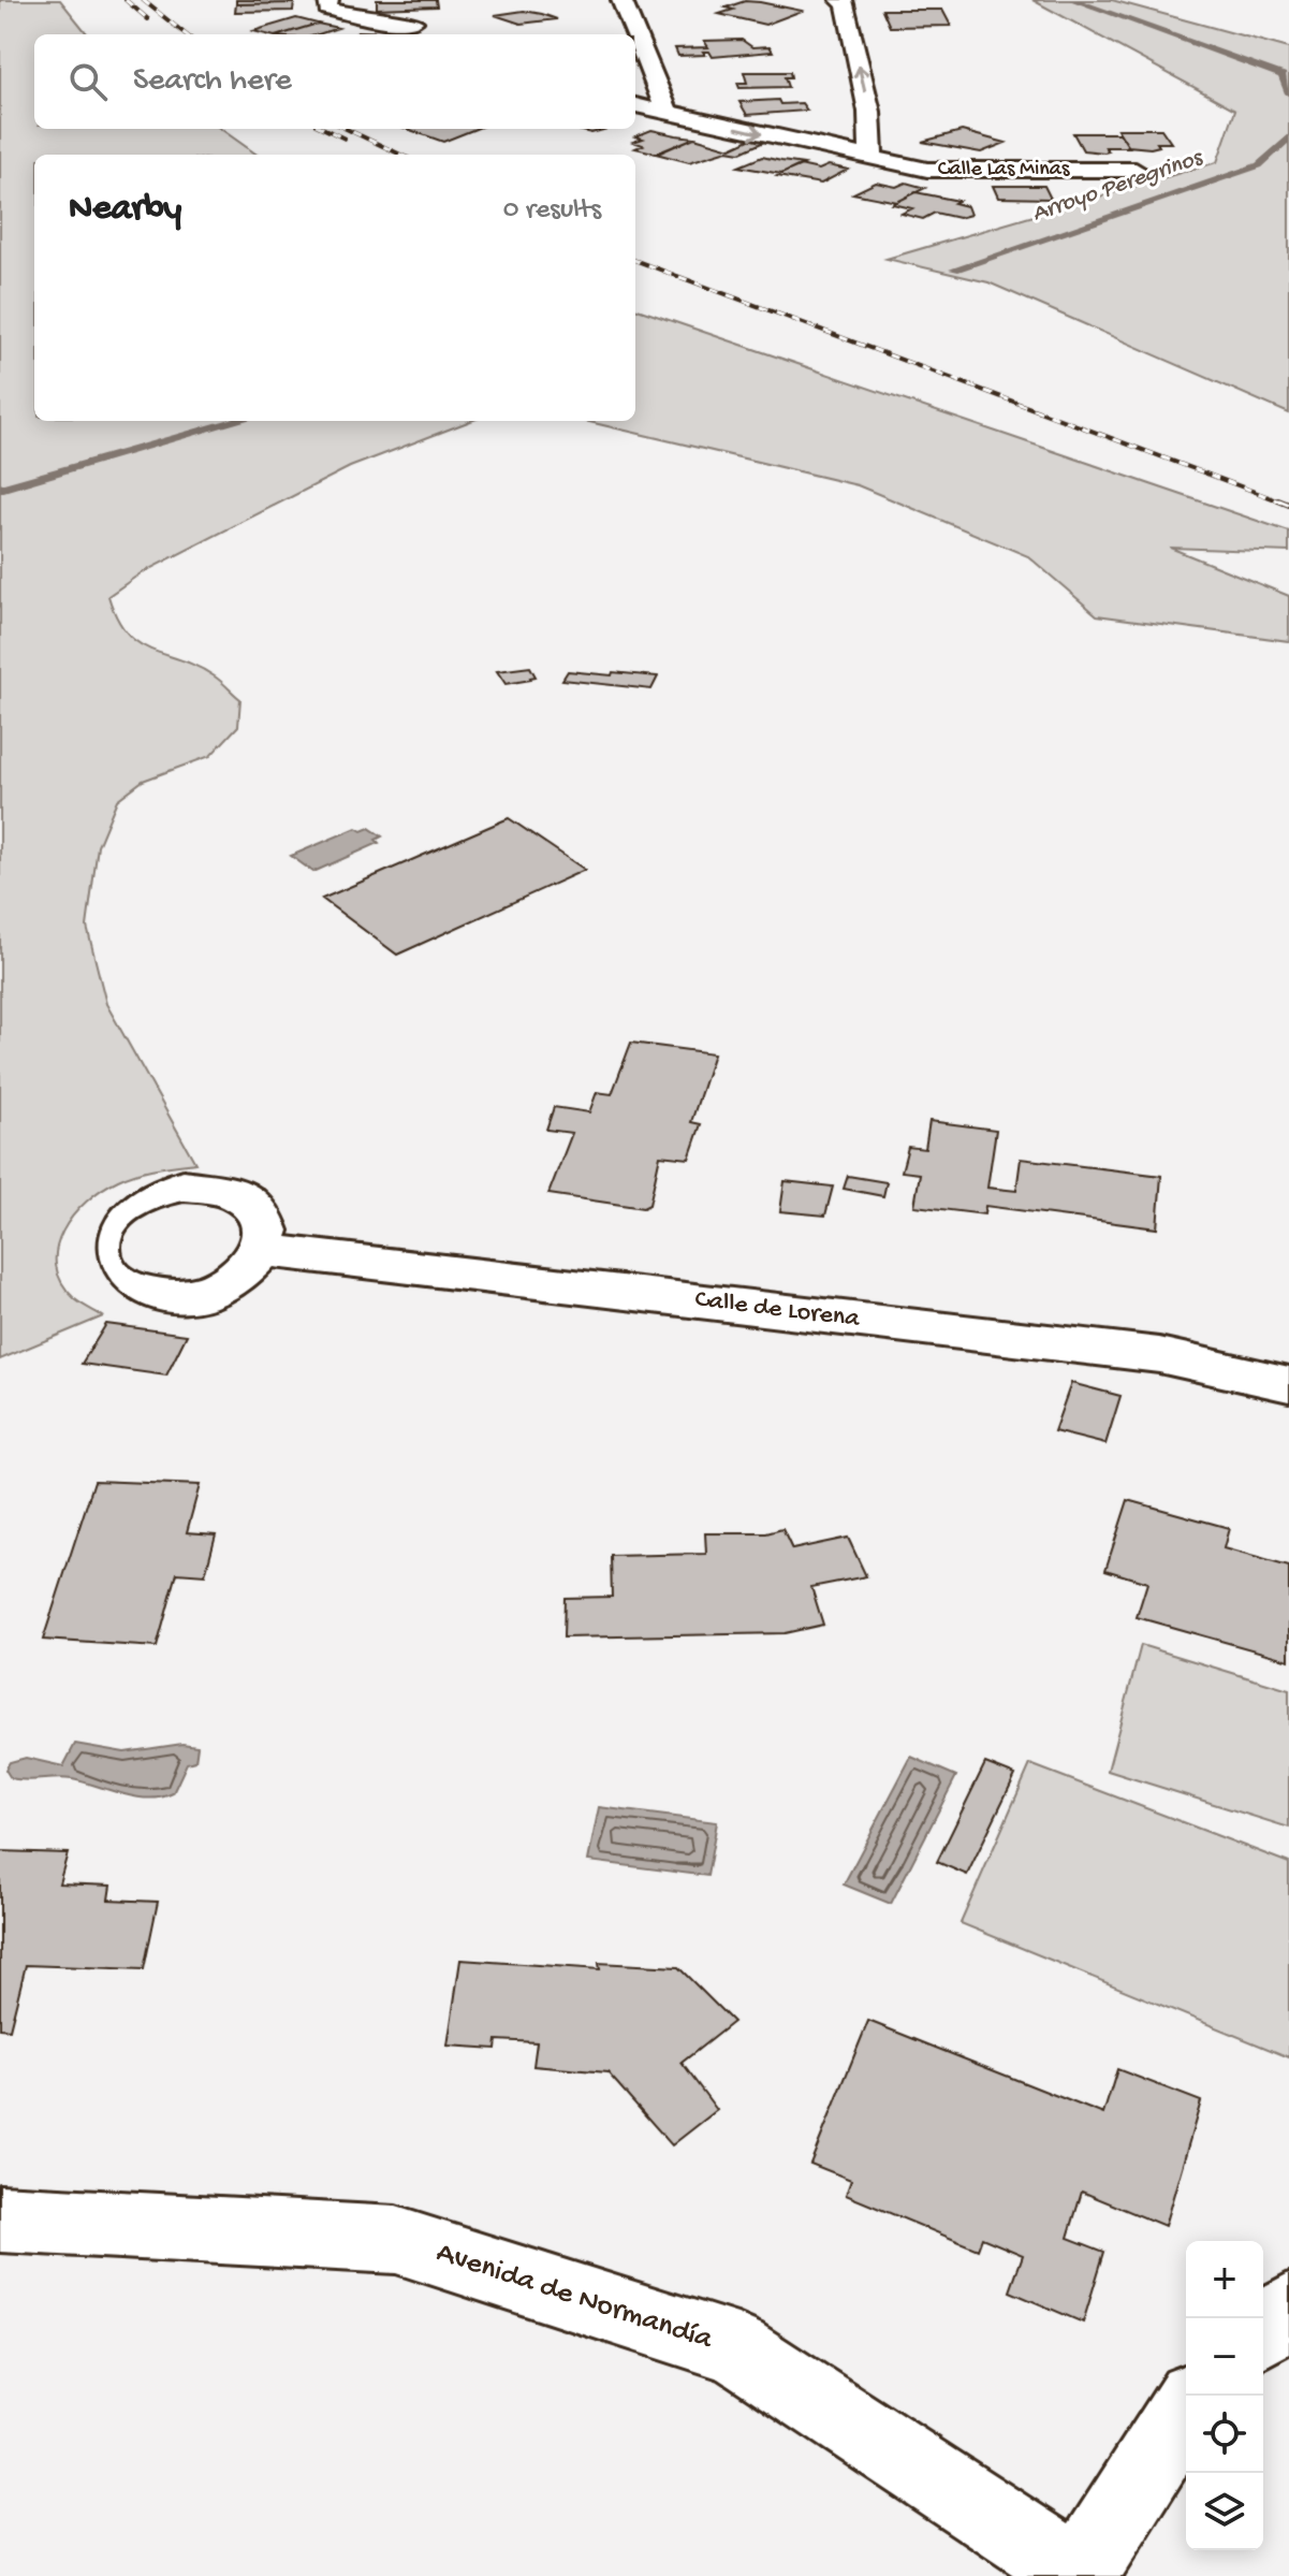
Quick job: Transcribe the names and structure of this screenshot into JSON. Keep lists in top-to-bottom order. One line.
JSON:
{"streets":{"street":["Calle Las Minas","Calle de Lorena","Avenida de Normandía"]},"water":["Arroyo Peregrinos"],"page":{"search":"Search here","heading":["Nearby","0 results"],"map_buttons":["+","−"]}}
